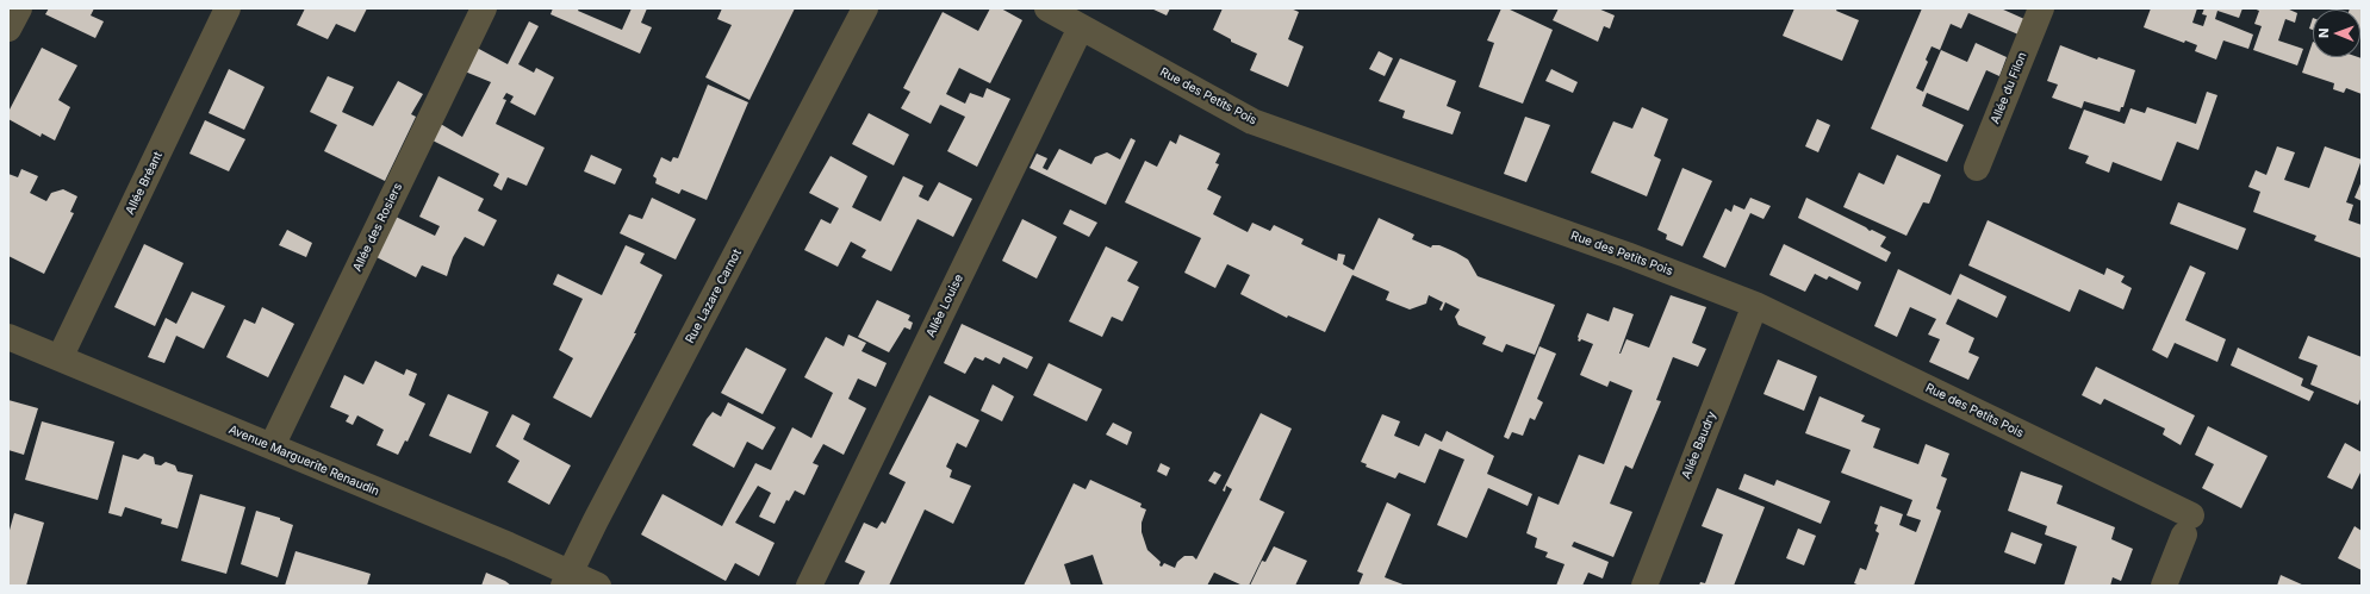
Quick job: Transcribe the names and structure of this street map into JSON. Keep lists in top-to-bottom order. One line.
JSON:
{"streets":{"street":["Allée du Filon","Rue des Petits Pois","Allée Bréant","Allée des Rosiers","Rue Lazare Carnot","Allée Louise","Allée Baudry","Avenue Marguerite Renaudin"]},"crossings":[["Rue des Petits Pois","Allée Louise"],["Rue des Petits Pois","Allée Baudry"],["Allée Bréant","Avenue Marguerite Renaudin"],["Allée des Rosiers","Avenue Marguerite Renaudin"],["Rue Lazare Carnot","Avenue Marguerite Renaudin"]],"north":"left"}
